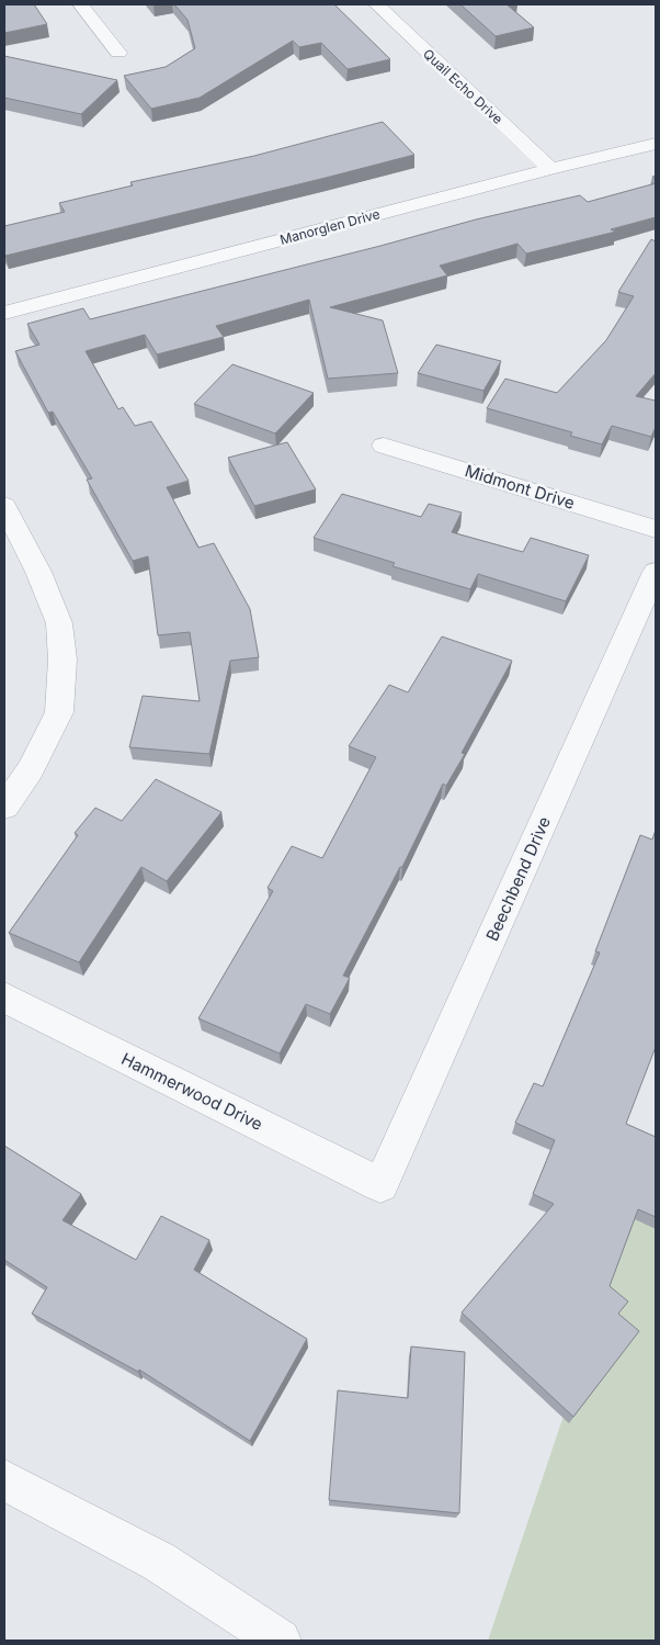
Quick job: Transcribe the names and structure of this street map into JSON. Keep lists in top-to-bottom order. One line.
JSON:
{"streets":{"street":["Quail Echo Drive","Manorglen Drive","Midmont Drive","Beechbend Drive","Hammerwood Drive"]},"crossings":[["Quail Echo Drive","Manorglen Drive"],["Beechbend Drive","Hammerwood Drive"]]}
